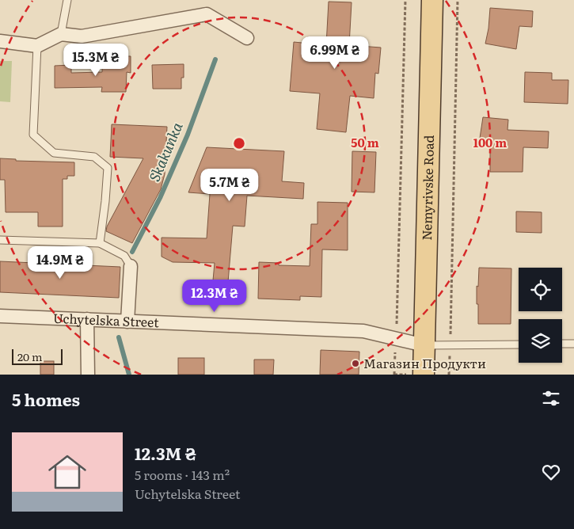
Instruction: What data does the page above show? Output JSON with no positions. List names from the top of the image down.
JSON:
{
  "streets": {
    "main road": ["Nemyrivske Road"],
    "street": ["Uchytelska Street"]
  },
  "crossings": [
    ["Nemyrivske Road", "Uchytelska Street"]
  ],
  "water": ["Skakunka"],
  "places": ["Магазин Продукти"],
  "scale_bar": "20 m",
  "page": {
    "price": [
      "6.99M ₴",
      "15.3M ₴",
      "5.7M ₴",
      "14.9M ₴",
      "12.3M ₴"
    ],
    "scale": "20 m",
    "heading": "5 homes",
    "list": [
      {
        "name": "12.3M ₴",
        "note": "5 rooms · 143 m² · Uchytelska Street"
      }
    ]
  },
  "rings": ["50 m", "100 m"]
}
